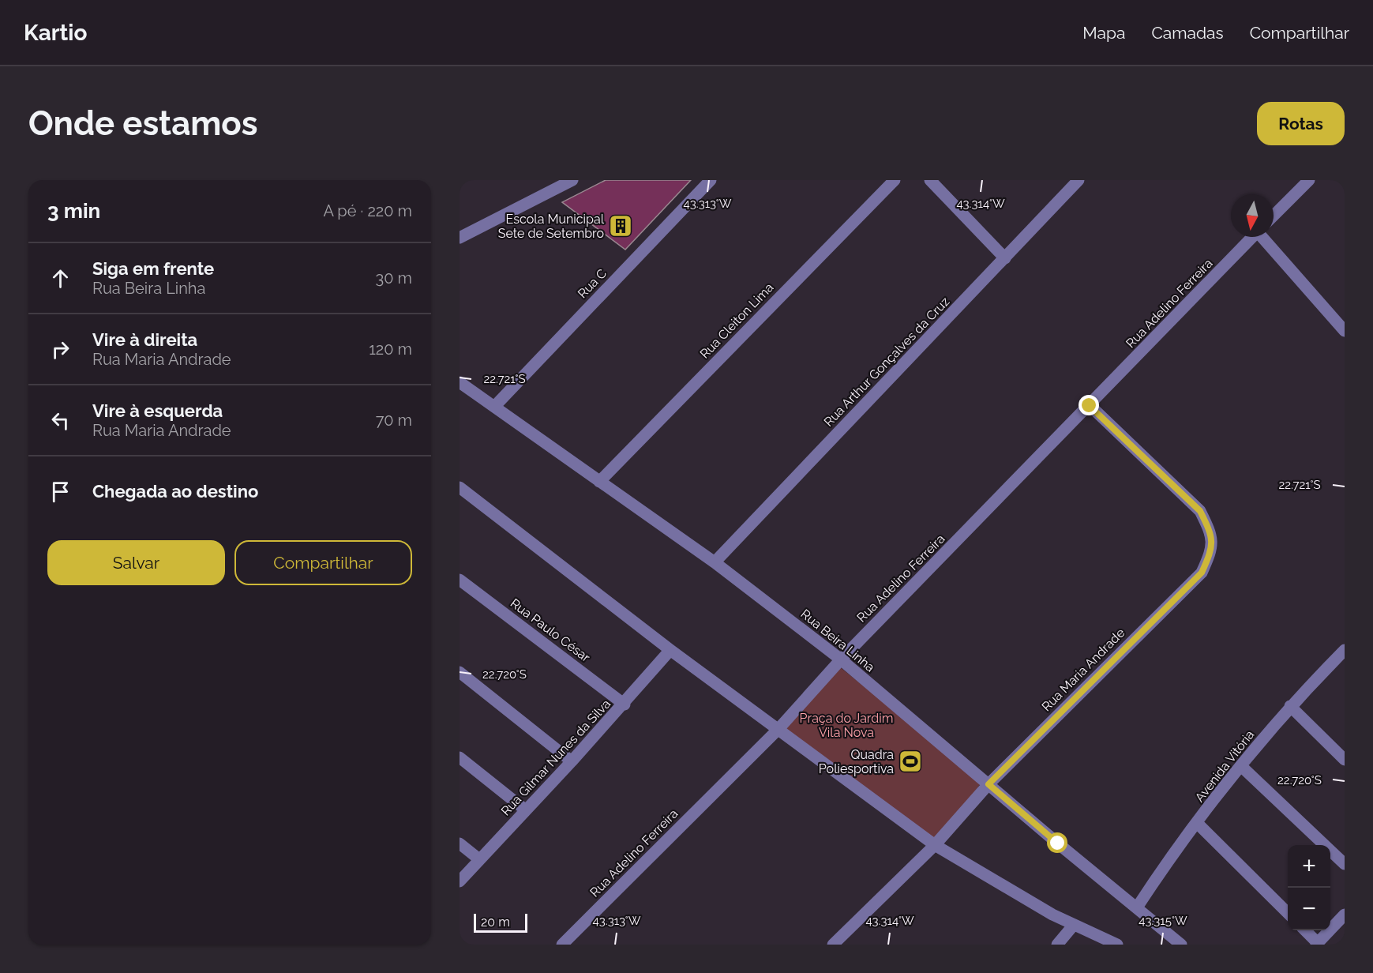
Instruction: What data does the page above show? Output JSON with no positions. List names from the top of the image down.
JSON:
{
  "streets": {
    "street": [
      "Rua C",
      "Rua Adelino Ferreira",
      "Rua Cleiton Lima",
      "Rua Arthur Gonçalves da Cruz",
      "Rua Paulo César",
      "Rua Beira Linha",
      "Rua Maria Andrade",
      "Rua Gilmar Nunes da Silva",
      "Avenida Vitória"
    ]
  },
  "crossings": [
    ["Rua C", "Rua Beira Linha"],
    ["Rua Adelino Ferreira", "Rua Beira Linha"],
    ["Rua Adelino Ferreira", "Rua Maria Andrade"],
    ["Rua Cleiton Lima", "Rua Beira Linha"],
    ["Rua Arthur Gonçalves da Cruz", "Rua Beira Linha"],
    ["Rua Paulo César", "Rua Gilmar Nunes da Silva"],
    ["Rua Beira Linha", "Rua Maria Andrade"],
    ["Rua Beira Linha", "Avenida Vitória"]
  ],
  "parks": ["Praça do Jardim Vila Nova"],
  "places": {
    "building": ["Escola Municipal Sete de Setembro"],
    "sports": ["Quadra Poliesportiva"]
  },
  "scale_bar": "20 m",
  "north": "bottom",
  "page": {
    "header": "Kartio",
    "nav": ["Mapa", "Camadas", "Compartilhar"],
    "buttons": [
      "Rotas",
      ["Salvar", "Compartilhar"]
    ],
    "title": "Onde estamos",
    "heading": ["3 min", "A pé · 220 m"],
    "list": [
      ["Siga em frente", "Rua Beira Linha", "30 m"],
      ["Vire à direita", "Rua Maria Andrade", "120 m"],
      ["Vire à esquerda", "Rua Maria Andrade", "70 m"],
      "Chegada ao destino"
    ],
    "map_buttons": ["+", "−"],
    "scale": "20 m"
  },
  "coordinates": [
    "43.313°W",
    "43.314°W",
    "22.721°S",
    "22.720°S",
    "43.315°W"
  ]
}
